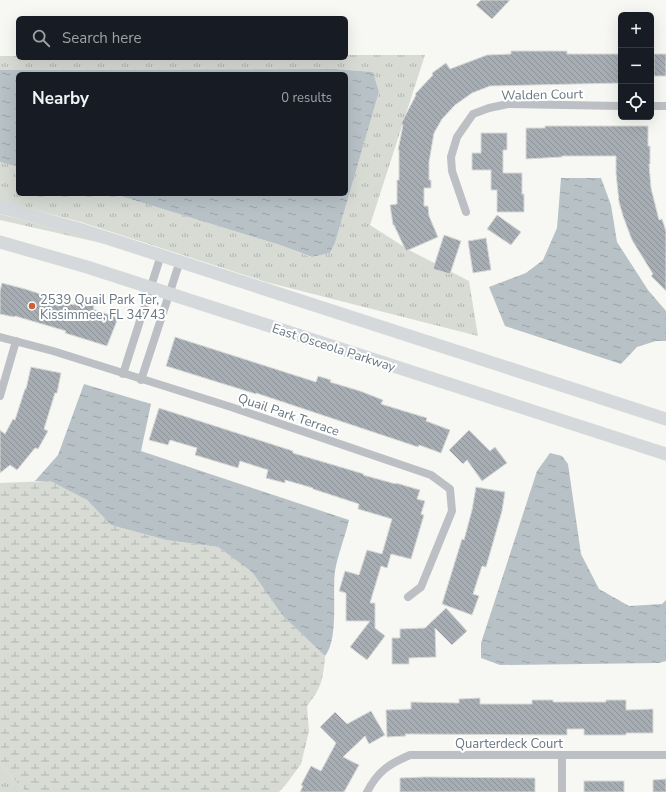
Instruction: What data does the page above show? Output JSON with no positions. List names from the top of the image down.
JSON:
{
  "streets": {
    "main road": ["East Osceola Parkway"],
    "street": ["Walden Court", "Quail Park Terrace", "Quarterdeck Court"]
  },
  "places": ["2539 Quail Park Ter, Kissimmee, FL 34743"],
  "page": {
    "map_buttons": ["+", "−"],
    "search": "Search here",
    "heading": ["Nearby", "0 results"]
  }
}
